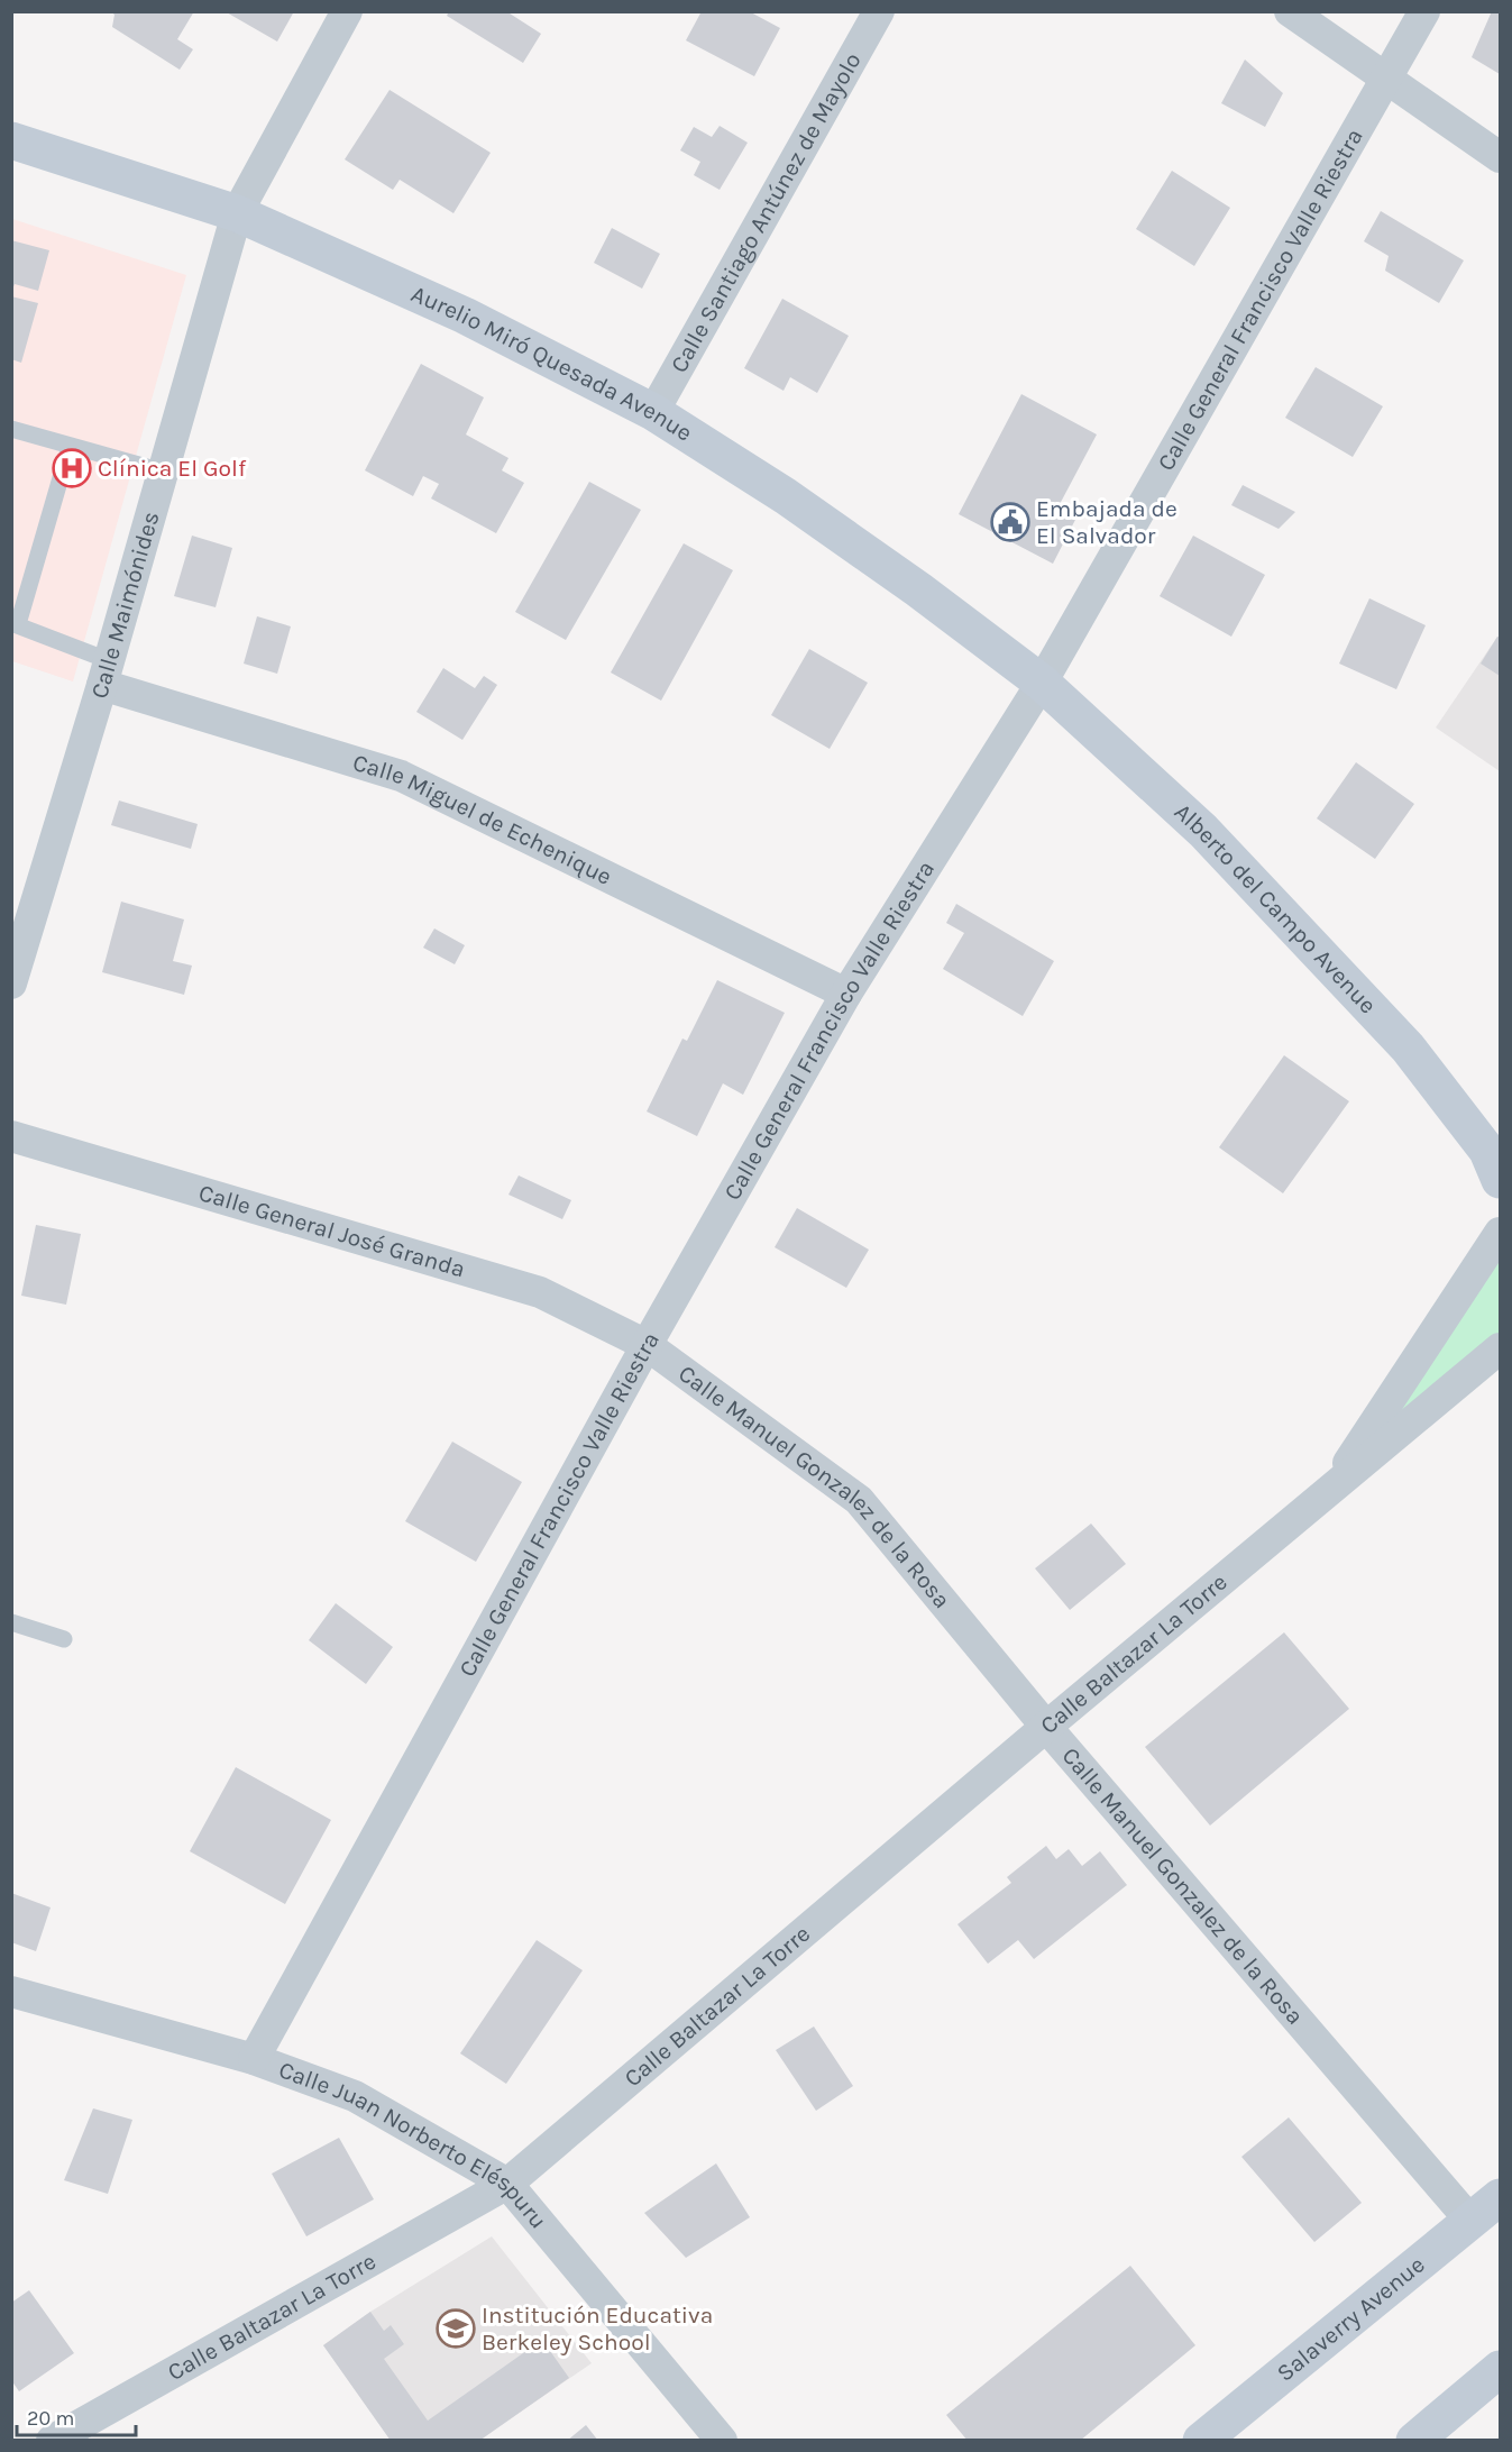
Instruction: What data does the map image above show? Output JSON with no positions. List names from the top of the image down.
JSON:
{
  "streets": {
    "main road": ["Aurelio Miró Quesada Avenue", "Alberto del Campo Avenue", "Salaverry Avenue"],
    "street": [
      "Calle Santiago Antúnez de Mayolo",
      "Calle General Francisco Valle Riestra",
      "Calle Maimónides",
      "Calle Miguel de Echenique",
      "Calle General José Granda",
      "Calle Manuel Gonzalez de la Rosa",
      "Calle Baltazar La Torre",
      "Calle Juan Norberto Eléspuru"
    ]
  },
  "crossings": [
    ["Calle Santiago Antúnez de Mayolo", "Aurelio Miró Quesada Avenue"],
    ["Calle General Francisco Valle Riestra", "Aurelio Miró Quesada Avenue"],
    ["Calle General Francisco Valle Riestra", "Calle Miguel de Echenique"],
    ["Calle General Francisco Valle Riestra", "Alberto del Campo Avenue"],
    ["Calle General Francisco Valle Riestra", "Calle General José Granda"],
    ["Calle General Francisco Valle Riestra", "Calle Manuel Gonzalez de la Rosa"],
    ["Calle General Francisco Valle Riestra", "Calle Juan Norberto Eléspuru"],
    ["Aurelio Miró Quesada Avenue", "Calle Maimónides"],
    ["Aurelio Miró Quesada Avenue", "Alberto del Campo Avenue"],
    ["Calle Maimónides", "Calle Miguel de Echenique"],
    ["Calle General José Granda", "Calle Manuel Gonzalez de la Rosa"],
    ["Calle Manuel Gonzalez de la Rosa", "Calle Baltazar La Torre"],
    ["Calle Manuel Gonzalez de la Rosa", "Salaverry Avenue"],
    ["Calle Baltazar La Torre", "Calle Juan Norberto Eléspuru"]
  ],
  "places": {
    "hospital": ["Clínica El Golf"],
    "public building": ["Embajada de El Salvador"],
    "school or university": ["Institución Educativa Berkeley School"]
  },
  "scale_bar": "20 m"
}
